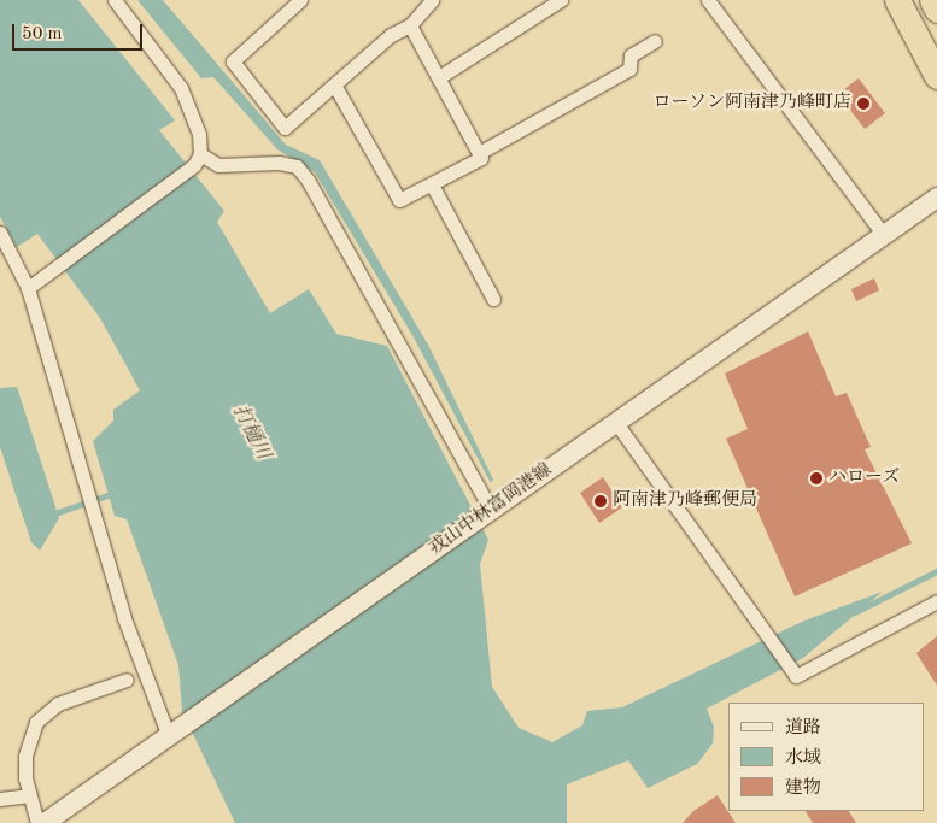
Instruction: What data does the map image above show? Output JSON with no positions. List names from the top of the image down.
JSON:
{
  "streets": {
    "main road": ["戎山中林富岡港線"]
  },
  "water": ["打樋川"],
  "places": ["ローソン阿南津乃峰町店", "ハローズ", "阿南津乃峰郵便局"],
  "legend": ["道路", "水域", "建物"],
  "scale_bar": "50 m"
}
